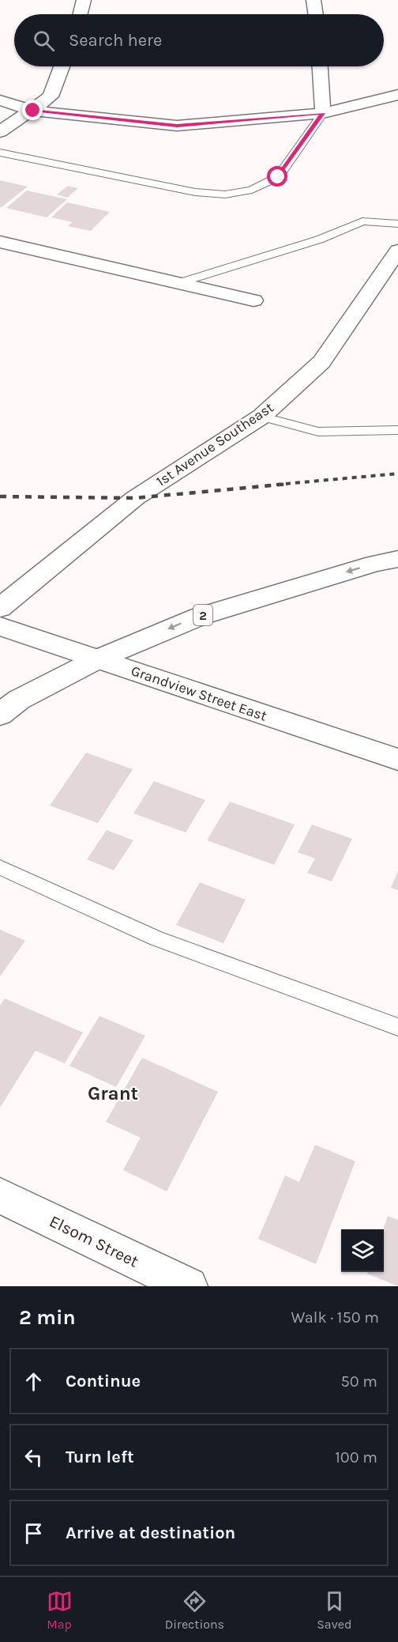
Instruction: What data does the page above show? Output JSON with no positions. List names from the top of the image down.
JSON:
{
  "streets": {
    "street": [
      "1st Avenue Southeast",
      "2",
      "Grandview Street East",
      "Elsom Street"
    ]
  },
  "crossings": [
    ["2", "Grandview Street East"]
  ],
  "districts": ["Grant"],
  "page": {
    "search": "Search here",
    "heading": ["2 min", "Walk · 150 m"],
    "list": [
      ["Continue", "50 m"],
      ["Turn left", "100 m"],
      "Arrive at destination"
    ],
    "nav": ["Map", "Directions", "Saved"]
  }
}
